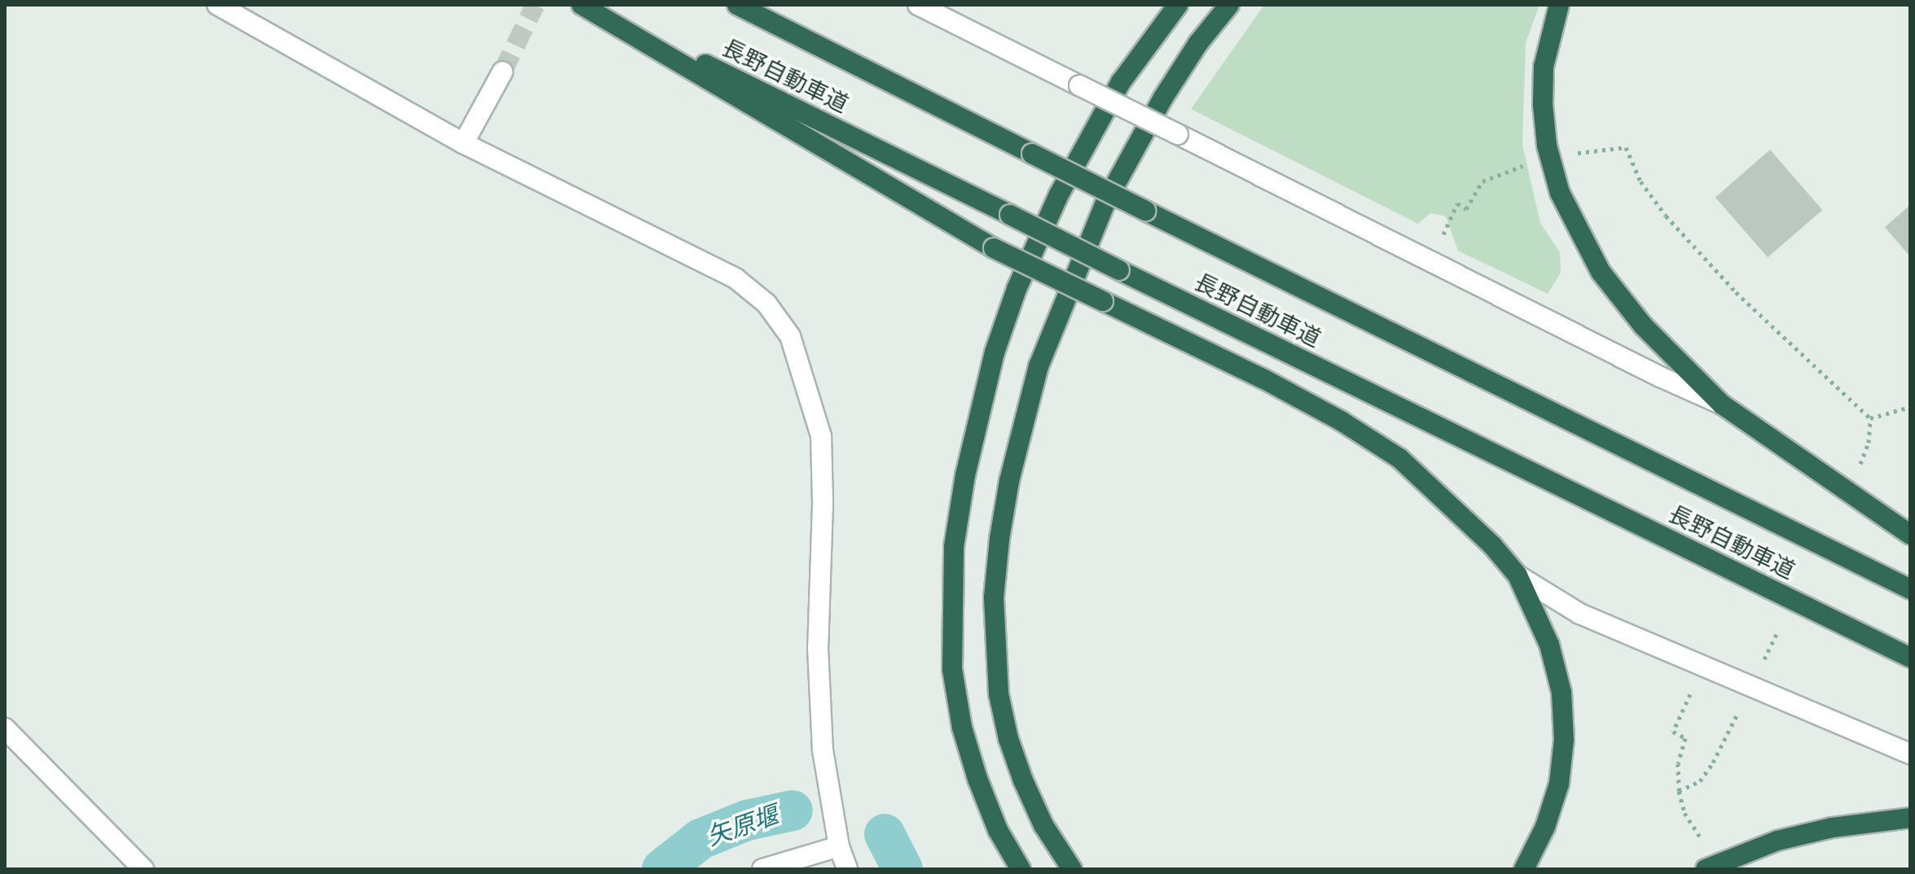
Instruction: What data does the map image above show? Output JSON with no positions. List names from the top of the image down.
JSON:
{
  "streets": {
    "highway": ["長野自動車道"]
  },
  "water": ["矢原堰"]
}
